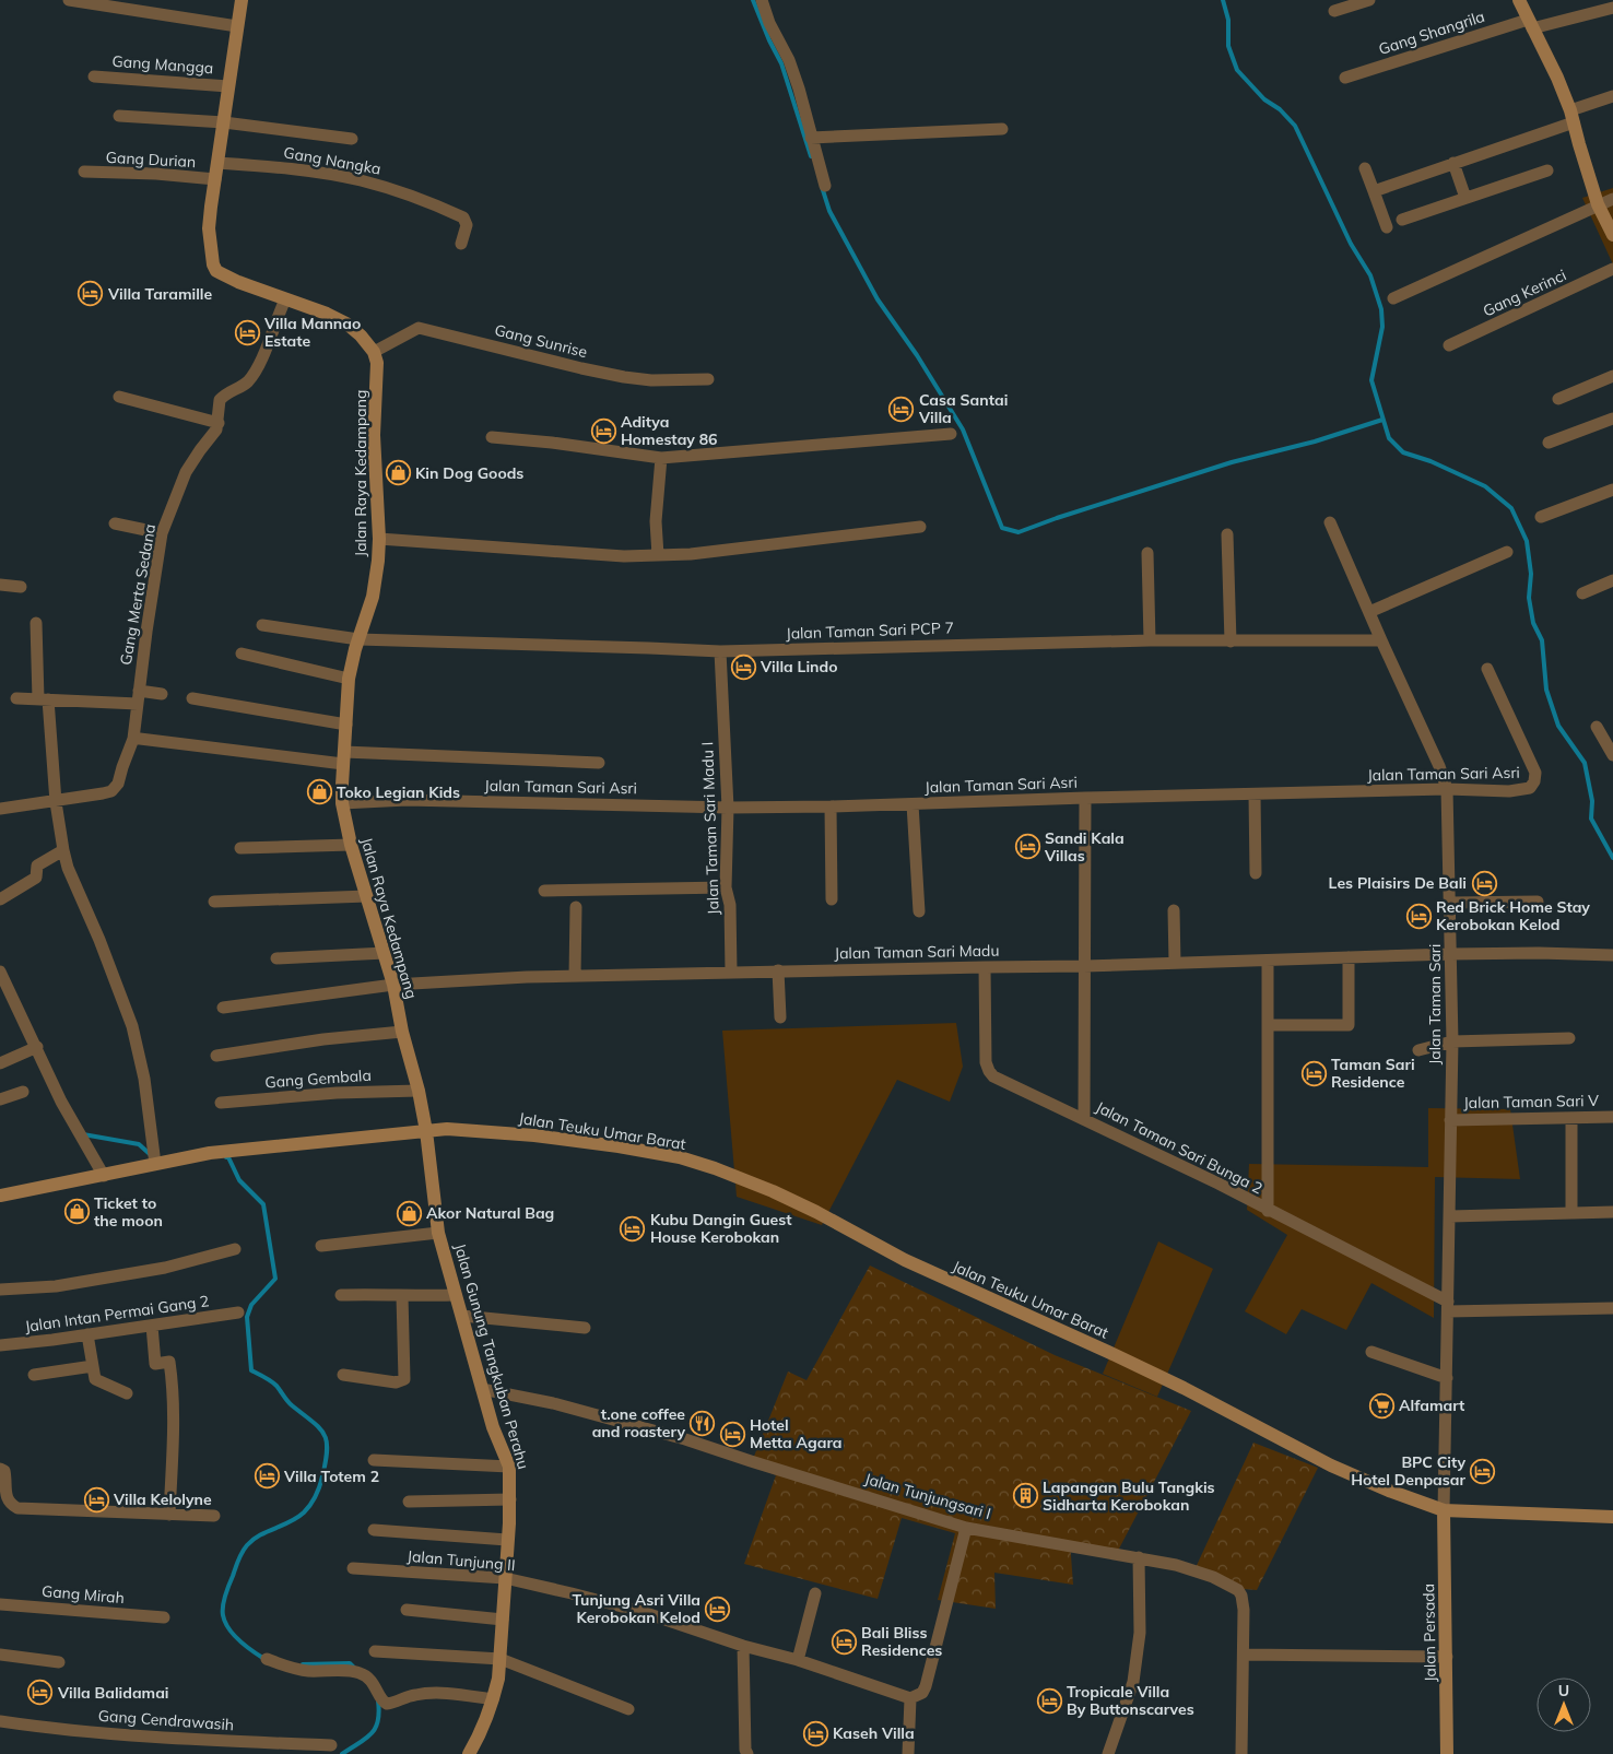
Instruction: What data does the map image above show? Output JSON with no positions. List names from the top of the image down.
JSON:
{
  "streets": {
    "street": [
      "Gang Shangrila",
      "Gang Mangga",
      "Gang Durian",
      "Gang Nangka",
      "Gang Kerinci",
      "Gang Sunrise",
      "Jalan Raya Kedampang",
      "Gang Merta Sedana",
      "Jalan Taman Sari PCP 7",
      "Jalan Taman Sari Asri",
      "Jalan Taman Sari Madu I",
      "Jalan Taman Sari Madu",
      "Jalan Taman Sari",
      "Gang Gembala",
      "Jalan Taman Sari V",
      "Jalan Teuku Umar Barat",
      "Jalan Taman Sari Bunga 2",
      "Jalan Intan Permai Gang 2",
      "Jalan Gunung Tangkuban Perahu",
      "Jalan Tunjungsari I",
      "Jalan Tunjung II",
      "Gang Mirah",
      "Jalan Persada",
      "Gang Cendrawasih"
    ]
  },
  "crossings": [
    ["Gang Sunrise", "Jalan Raya Kedampang"],
    ["Jalan Raya Kedampang", "Jalan Taman Sari PCP 7"],
    ["Jalan Raya Kedampang", "Jalan Taman Sari Asri"],
    ["Jalan Raya Kedampang", "Jalan Taman Sari Madu"],
    ["Jalan Raya Kedampang", "Gang Gembala"],
    ["Jalan Raya Kedampang", "Jalan Teuku Umar Barat"],
    ["Jalan Raya Kedampang", "Jalan Gunung Tangkuban Perahu"],
    ["Jalan Taman Sari PCP 7", "Jalan Taman Sari Madu I"],
    ["Jalan Taman Sari PCP 7", "Jalan Taman Sari"],
    ["Jalan Taman Sari Asri", "Jalan Taman Sari Madu I"],
    ["Jalan Taman Sari Asri", "Jalan Taman Sari"],
    ["Jalan Taman Sari Madu I", "Jalan Taman Sari Madu"],
    ["Jalan Taman Sari Madu", "Jalan Taman Sari"],
    ["Jalan Taman Sari Madu", "Jalan Taman Sari Bunga 2"],
    ["Jalan Taman Sari", "Jalan Taman Sari V"],
    ["Jalan Taman Sari", "Jalan Teuku Umar Barat"],
    ["Jalan Taman Sari", "Jalan Taman Sari Bunga 2"],
    ["Jalan Taman Sari", "Jalan Persada"],
    ["Jalan Teuku Umar Barat", "Jalan Gunung Tangkuban Perahu"],
    ["Jalan Teuku Umar Barat", "Jalan Persada"],
    ["Jalan Gunung Tangkuban Perahu", "Jalan Tunjungsari I"],
    ["Jalan Gunung Tangkuban Perahu", "Jalan Tunjung II"]
  ],
  "places": {
    "hotel": [
      "Villa Taramille",
      "Villa Mannao Estate",
      "Casa Santai Villa",
      "Aditya Homestay 86",
      "Villa Lindo",
      "Sandi Kala Villas",
      "Les Plaisirs De Bali",
      "Red Brick Home Stay Kerobokan Kelod",
      "Taman Sari Residence",
      "Kubu Dangin Guest House Kerobokan",
      "Hotel Metta Agara",
      "BPC City Hotel Denpasar",
      "Villa Totem 2",
      "Villa Kelolyne",
      "Tunjung Asri Villa Kerobokan Kelod",
      "Bali Bliss Residences",
      "Villa Balidamai",
      "Tropicale Villa By Buttonscarves",
      "Kaseh Villa"
    ],
    "shop": [
      "Kin Dog Goods",
      "Toko Legian Kids",
      "Ticket to the moon",
      "Akor Natural Bag"
    ],
    "supermarket": ["Alfamart"],
    "restaurant": ["t.one coffee and roastery"],
    "building": ["Lapangan Bulu Tangkis Sidharta Kerobokan"]
  },
  "north": "top"
}
